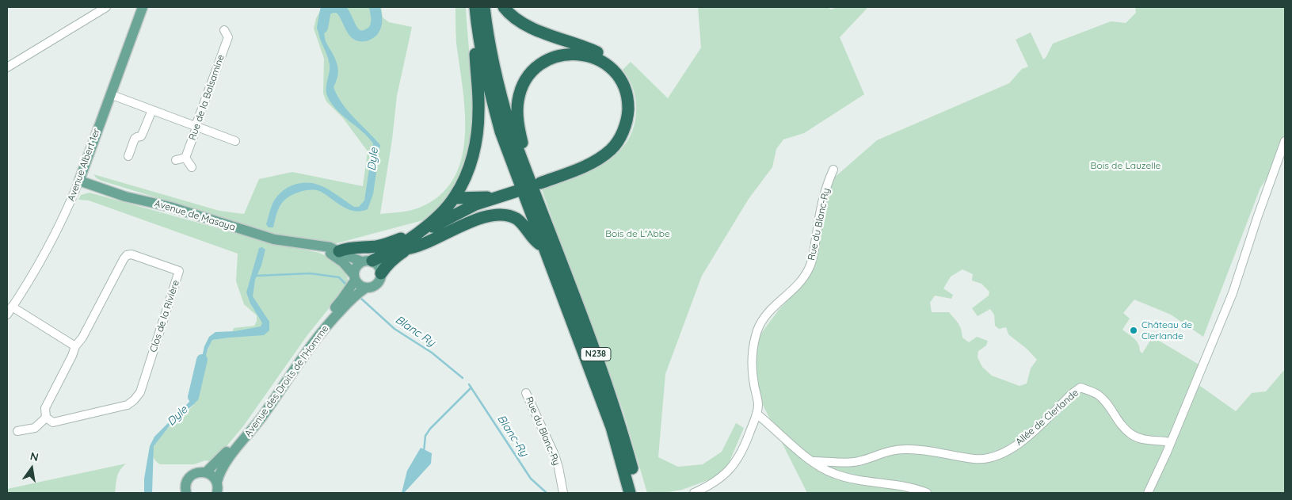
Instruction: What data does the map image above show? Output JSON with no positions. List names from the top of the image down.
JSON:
{
  "streets": {
    "highway": ["N238"],
    "main road": ["Avenue Albert 1er", "Avenue de Masaya", "Avenue des Droits de l'Homme"],
    "street": [
      "Rue de la Balsamine",
      "Rue du Blanc-Ry",
      "Clos de la Rivière",
      "Allée de Clerlande"
    ]
  },
  "crossings": [
    ["Avenue Albert 1er", "Avenue de Masaya"],
    ["Avenue de Masaya", "Avenue des Droits de l'Homme"]
  ],
  "water": ["Dyle", "Blanc Ry", "Blanc-Ry"],
  "parks": ["Bois de Lauzelle", "Bois de L'Abbe"],
  "places": ["Château de Clerlande"],
  "north": "top"
}
